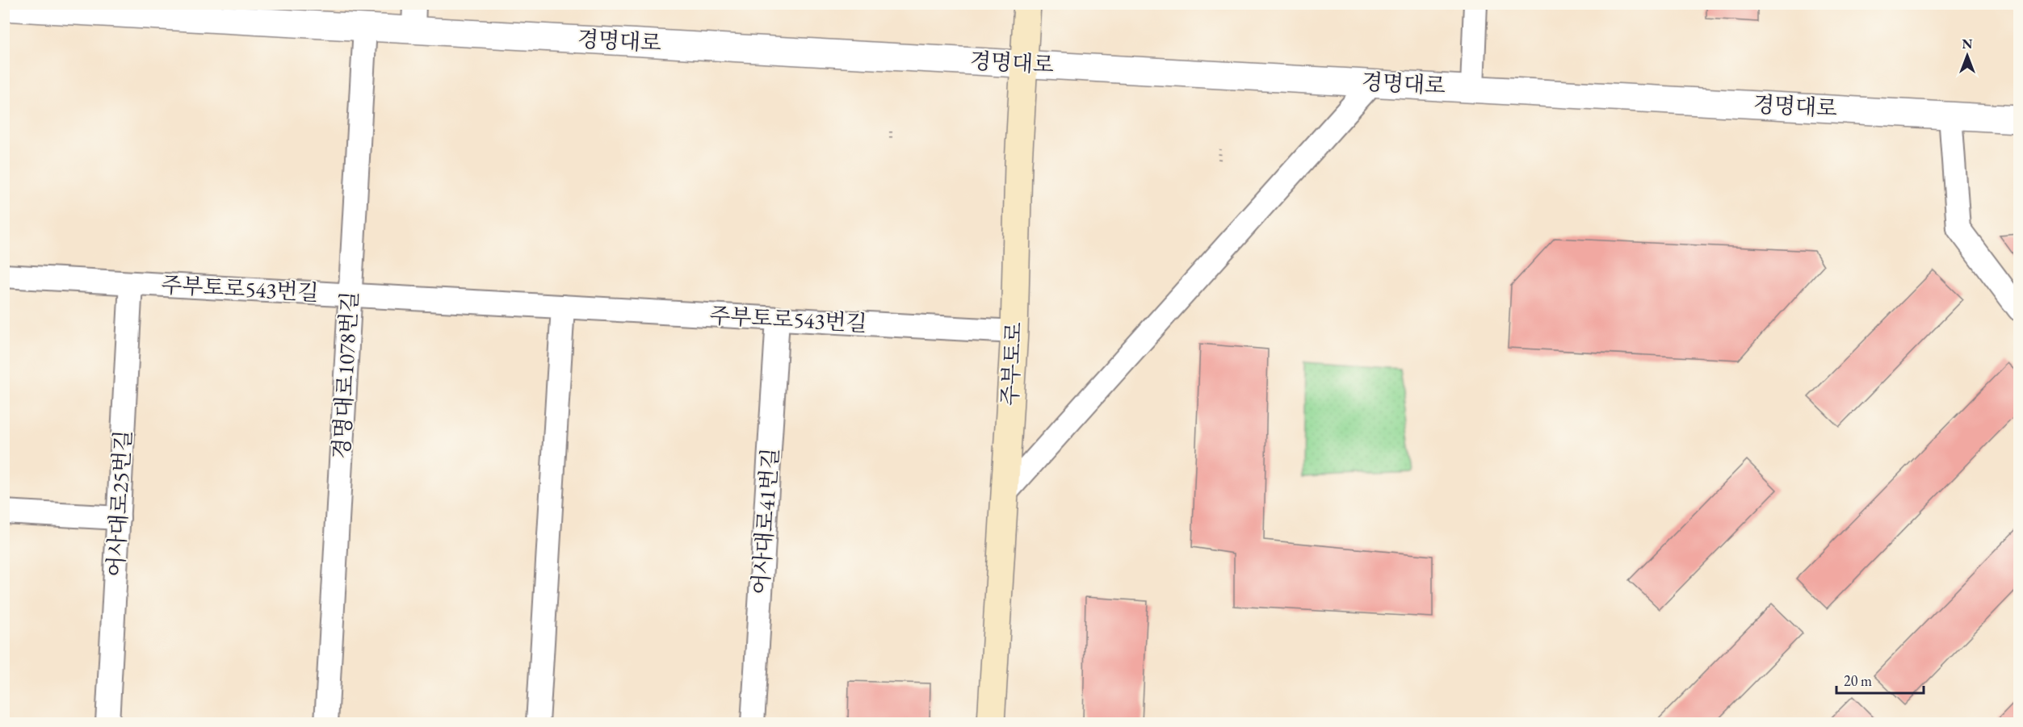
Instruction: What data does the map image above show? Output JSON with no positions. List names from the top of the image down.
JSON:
{
  "streets": {
    "main road": ["주부토로"],
    "street": [
      "경명대로",
      "주부토로543번길",
      "경명대로1078번길",
      "어사대로25번길",
      "어사대로41번길"
    ]
  },
  "crossings": [
    ["경명대로", "주부토로"],
    ["경명대로", "경명대로1078번길"],
    ["주부토로543번길", "주부토로"],
    ["주부토로543번길", "경명대로1078번길"],
    ["주부토로543번길", "어사대로25번길"],
    ["주부토로543번길", "어사대로41번길"]
  ],
  "scale_bar": "20 m",
  "north": "top"
}
